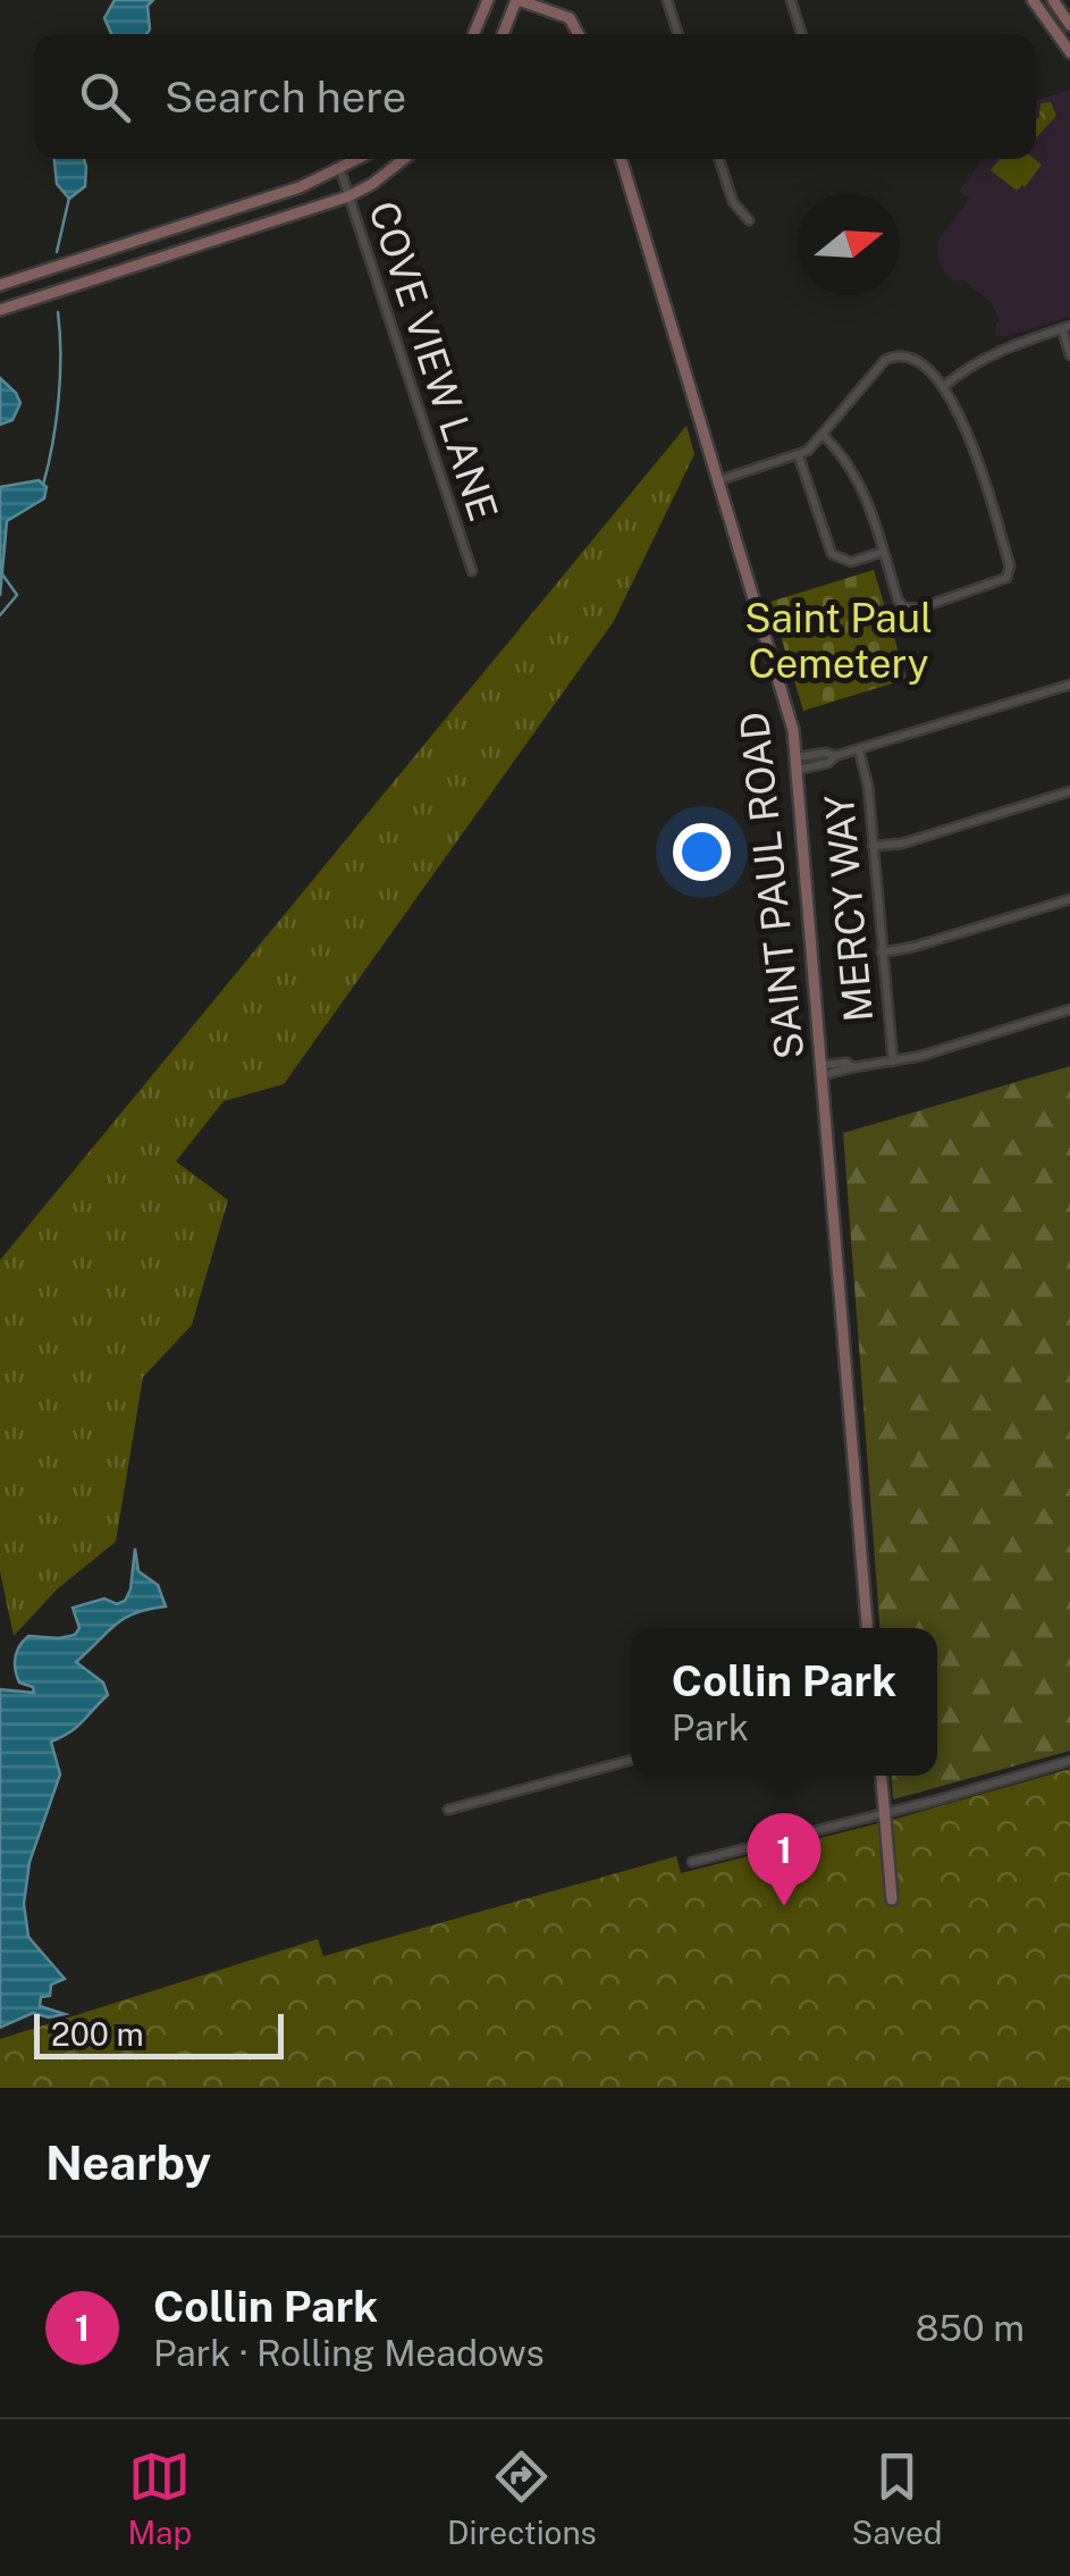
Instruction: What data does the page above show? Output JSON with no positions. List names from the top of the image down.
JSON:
{
  "streets": {
    "street": ["COVE VIEW LANE", "SAINT PAUL ROAD", "MERCY WAY"]
  },
  "parks": ["Saint Paul Cemetery"],
  "scale_bar": "200 m",
  "north": "right",
  "page": {
    "search": "Search here",
    "popup": ["Collin Park", "Park"],
    "pins": "1",
    "scale": "200 m",
    "heading": "Nearby",
    "list": [
      {
        "mark": "1",
        "name": "Collin Park",
        "note": "Park · Rolling Meadows",
        "value": "850 m"
      }
    ],
    "nav": ["Map", "Directions", "Saved"]
  }
}
